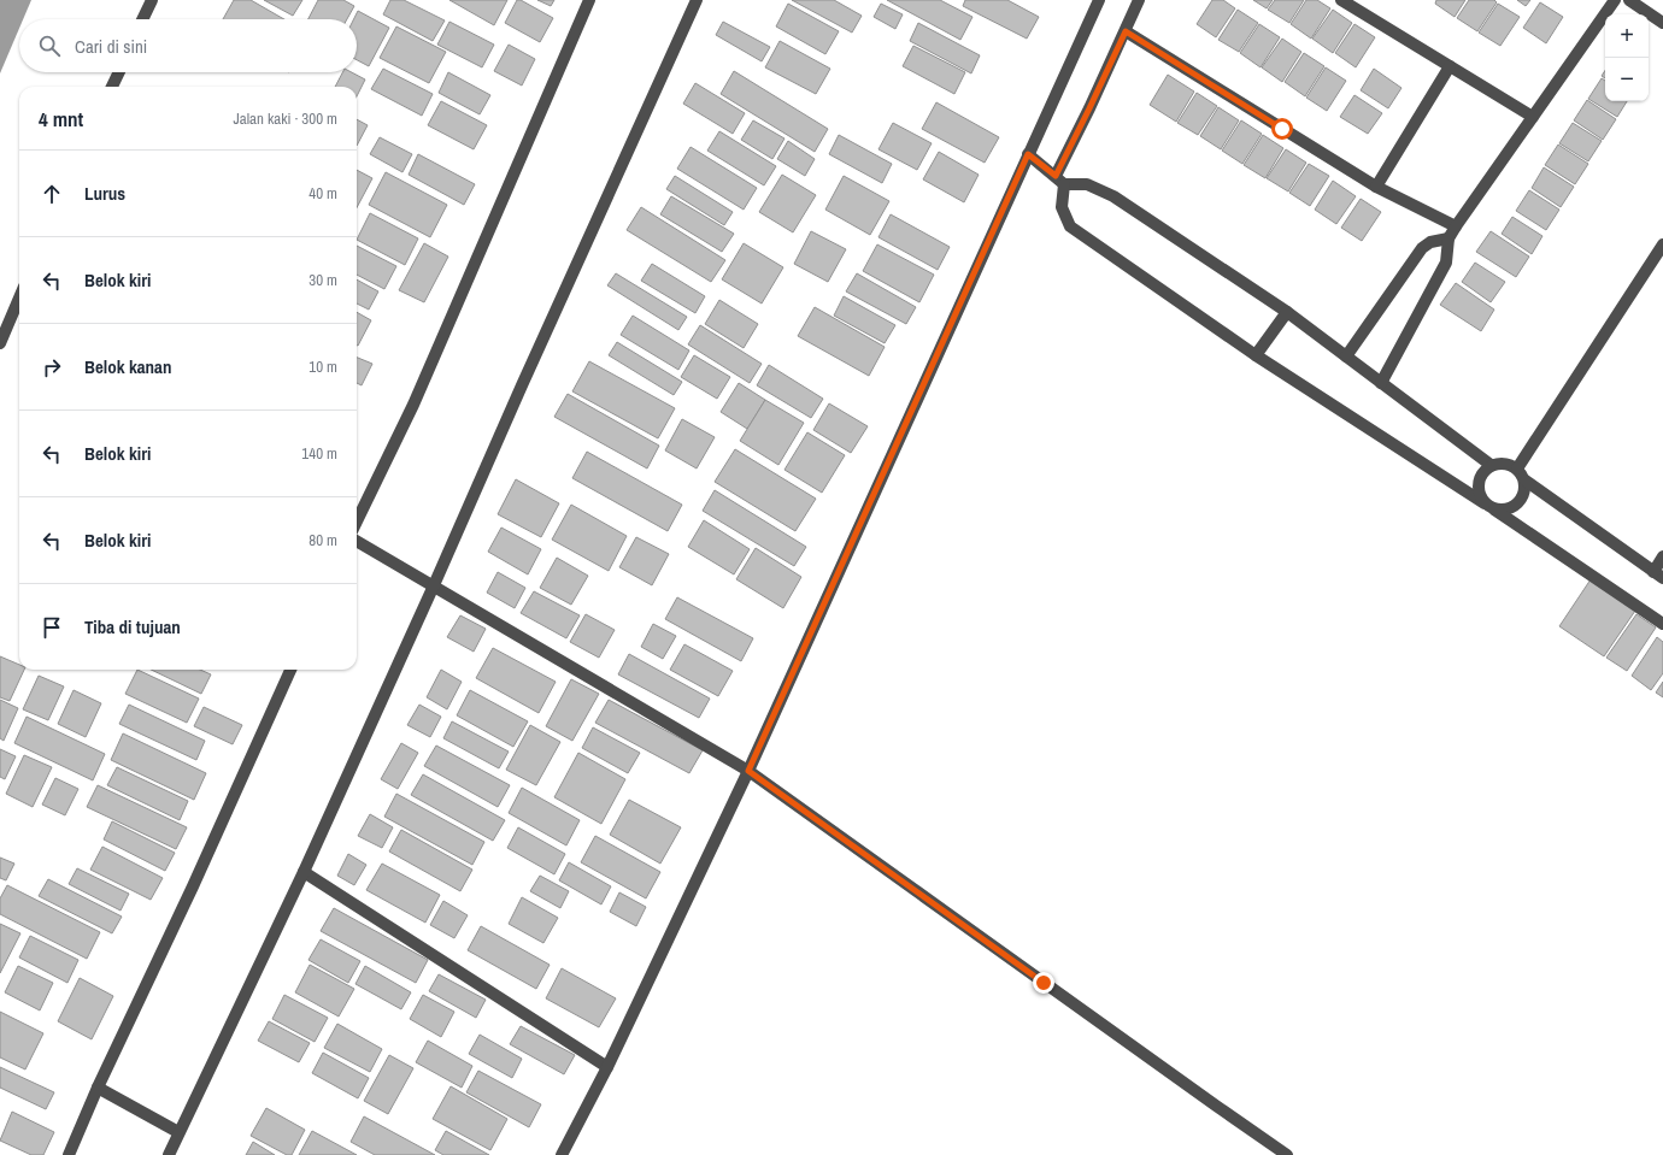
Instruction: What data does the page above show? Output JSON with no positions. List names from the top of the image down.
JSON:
{
  "page": {
    "map_buttons": ["+", "−"],
    "search": "Cari di sini",
    "heading": ["4 mnt", "Jalan kaki · 300 m"],
    "list": [
      ["Lurus", "40 m"],
      ["Belok kiri", "30 m"],
      ["Belok kanan", "10 m"],
      ["Belok kiri", "140 m"],
      ["Belok kiri", "80 m"],
      "Tiba di tujuan"
    ]
  }
}
